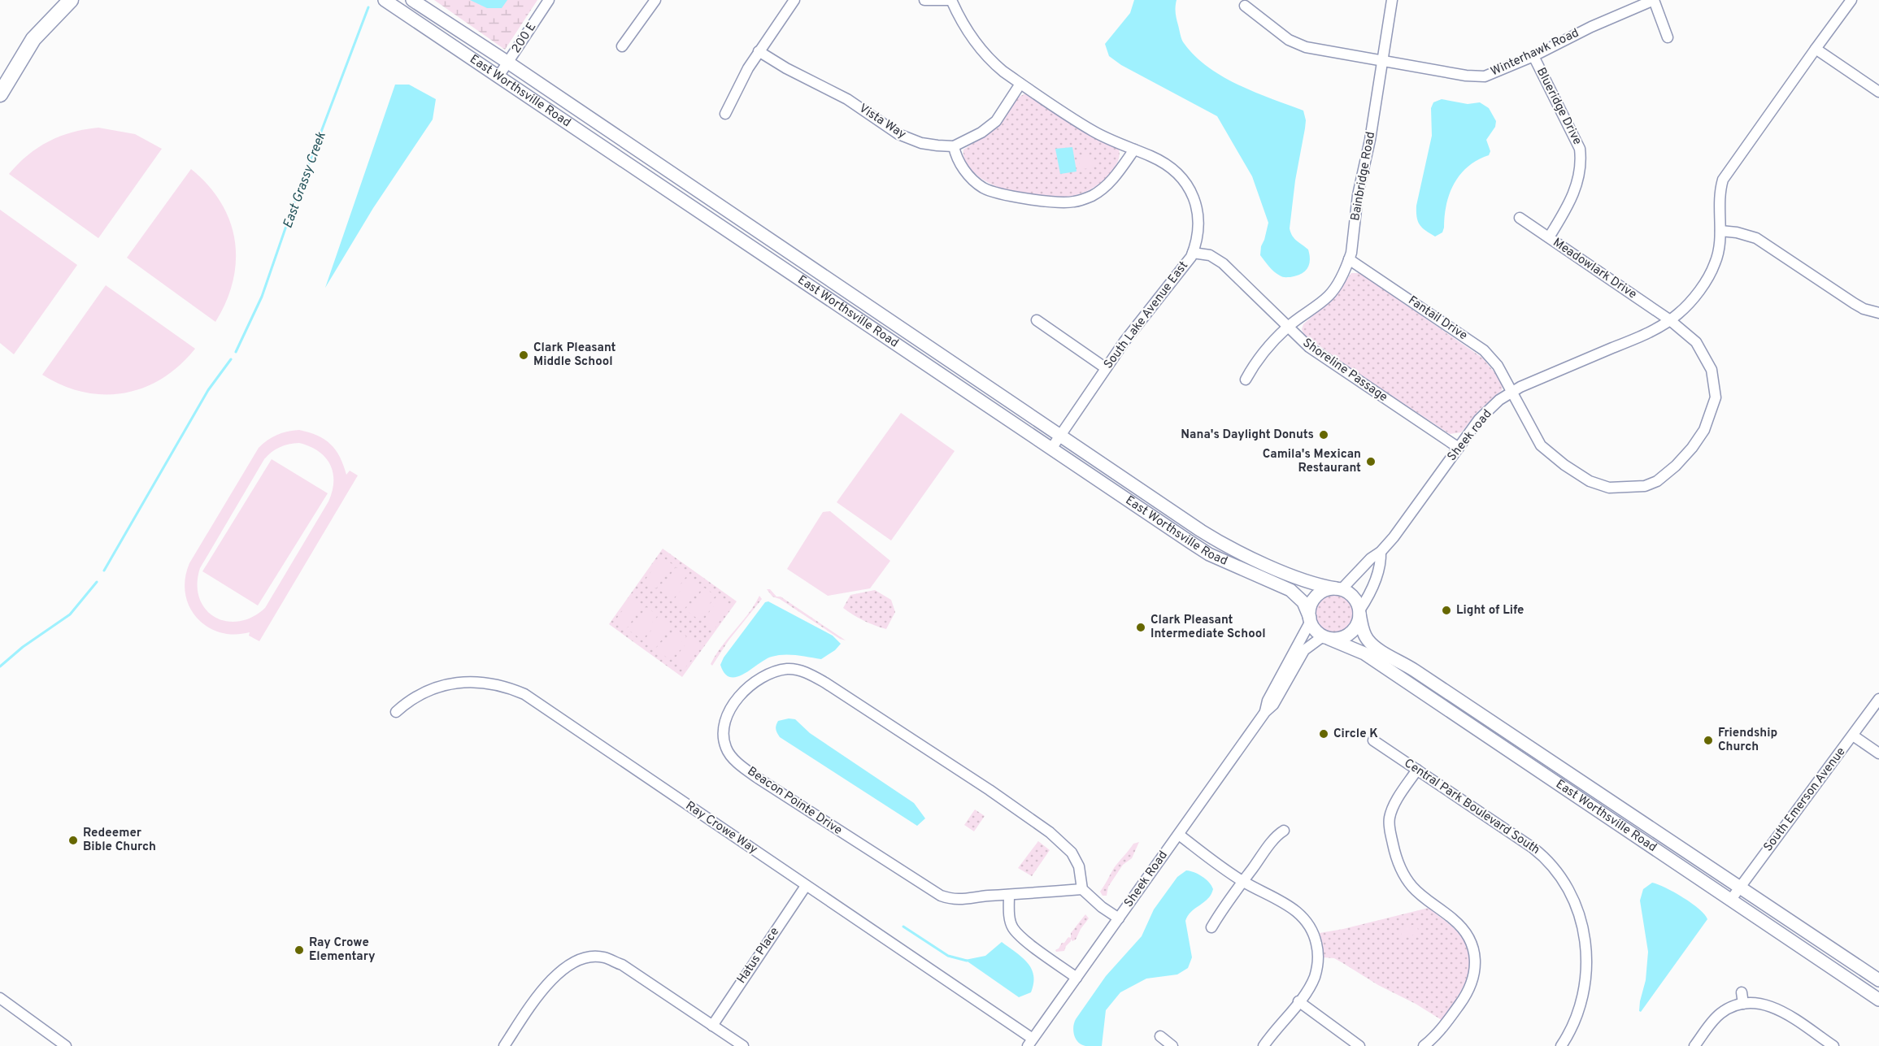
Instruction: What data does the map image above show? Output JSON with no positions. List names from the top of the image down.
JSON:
{
  "streets": {
    "main road": ["East Worthsville Road"],
    "street": [
      "200 E",
      "Winterhawk Road",
      "Blueridge Drive",
      "Vista Way",
      "Bainbridge Road",
      "Meadowlark Drive",
      "South Lake Avenue East",
      "Fantail Drive",
      "Shoreline Passage",
      "Sheek road",
      "South Emerson Avenue",
      "Beacon Pointe Drive",
      "Central Park Boulevard South",
      "Ray Crowe Way",
      "Sheek Road",
      "Hatus Place"
    ]
  },
  "crossings": [
    ["200 E", "East Worthsville Road"],
    ["Winterhawk Road", "Blueridge Drive"],
    ["Winterhawk Road", "Bainbridge Road"],
    ["East Worthsville Road", "South Lake Avenue East"],
    ["East Worthsville Road", "Sheek road"],
    ["East Worthsville Road", "South Emerson Avenue"],
    ["East Worthsville Road", "Sheek Road"],
    ["Blueridge Drive", "Meadowlark Drive"],
    ["Bainbridge Road", "Fantail Drive"],
    ["Bainbridge Road", "Shoreline Passage"],
    ["Meadowlark Drive", "Fantail Drive"],
    ["Meadowlark Drive", "Sheek road"],
    ["South Lake Avenue East", "Shoreline Passage"],
    ["Fantail Drive", "Sheek road"],
    ["Shoreline Passage", "Sheek road"],
    ["Sheek road", "Sheek Road"],
    ["Ray Crowe Way", "Sheek Road"],
    ["Ray Crowe Way", "Hatus Place"]
  ],
  "water": ["East Grassy Creek"],
  "places": [
    "Clark Pleasant Middle School",
    "Nana's Daylight Donuts",
    "Camila's Mexican Restaurant",
    "Light of Life",
    "Clark Pleasant Intermediate School",
    "Circle K",
    "Friendship Church",
    "Redeemer Bible Church",
    "Ray Crowe Elementary"
  ]
}
